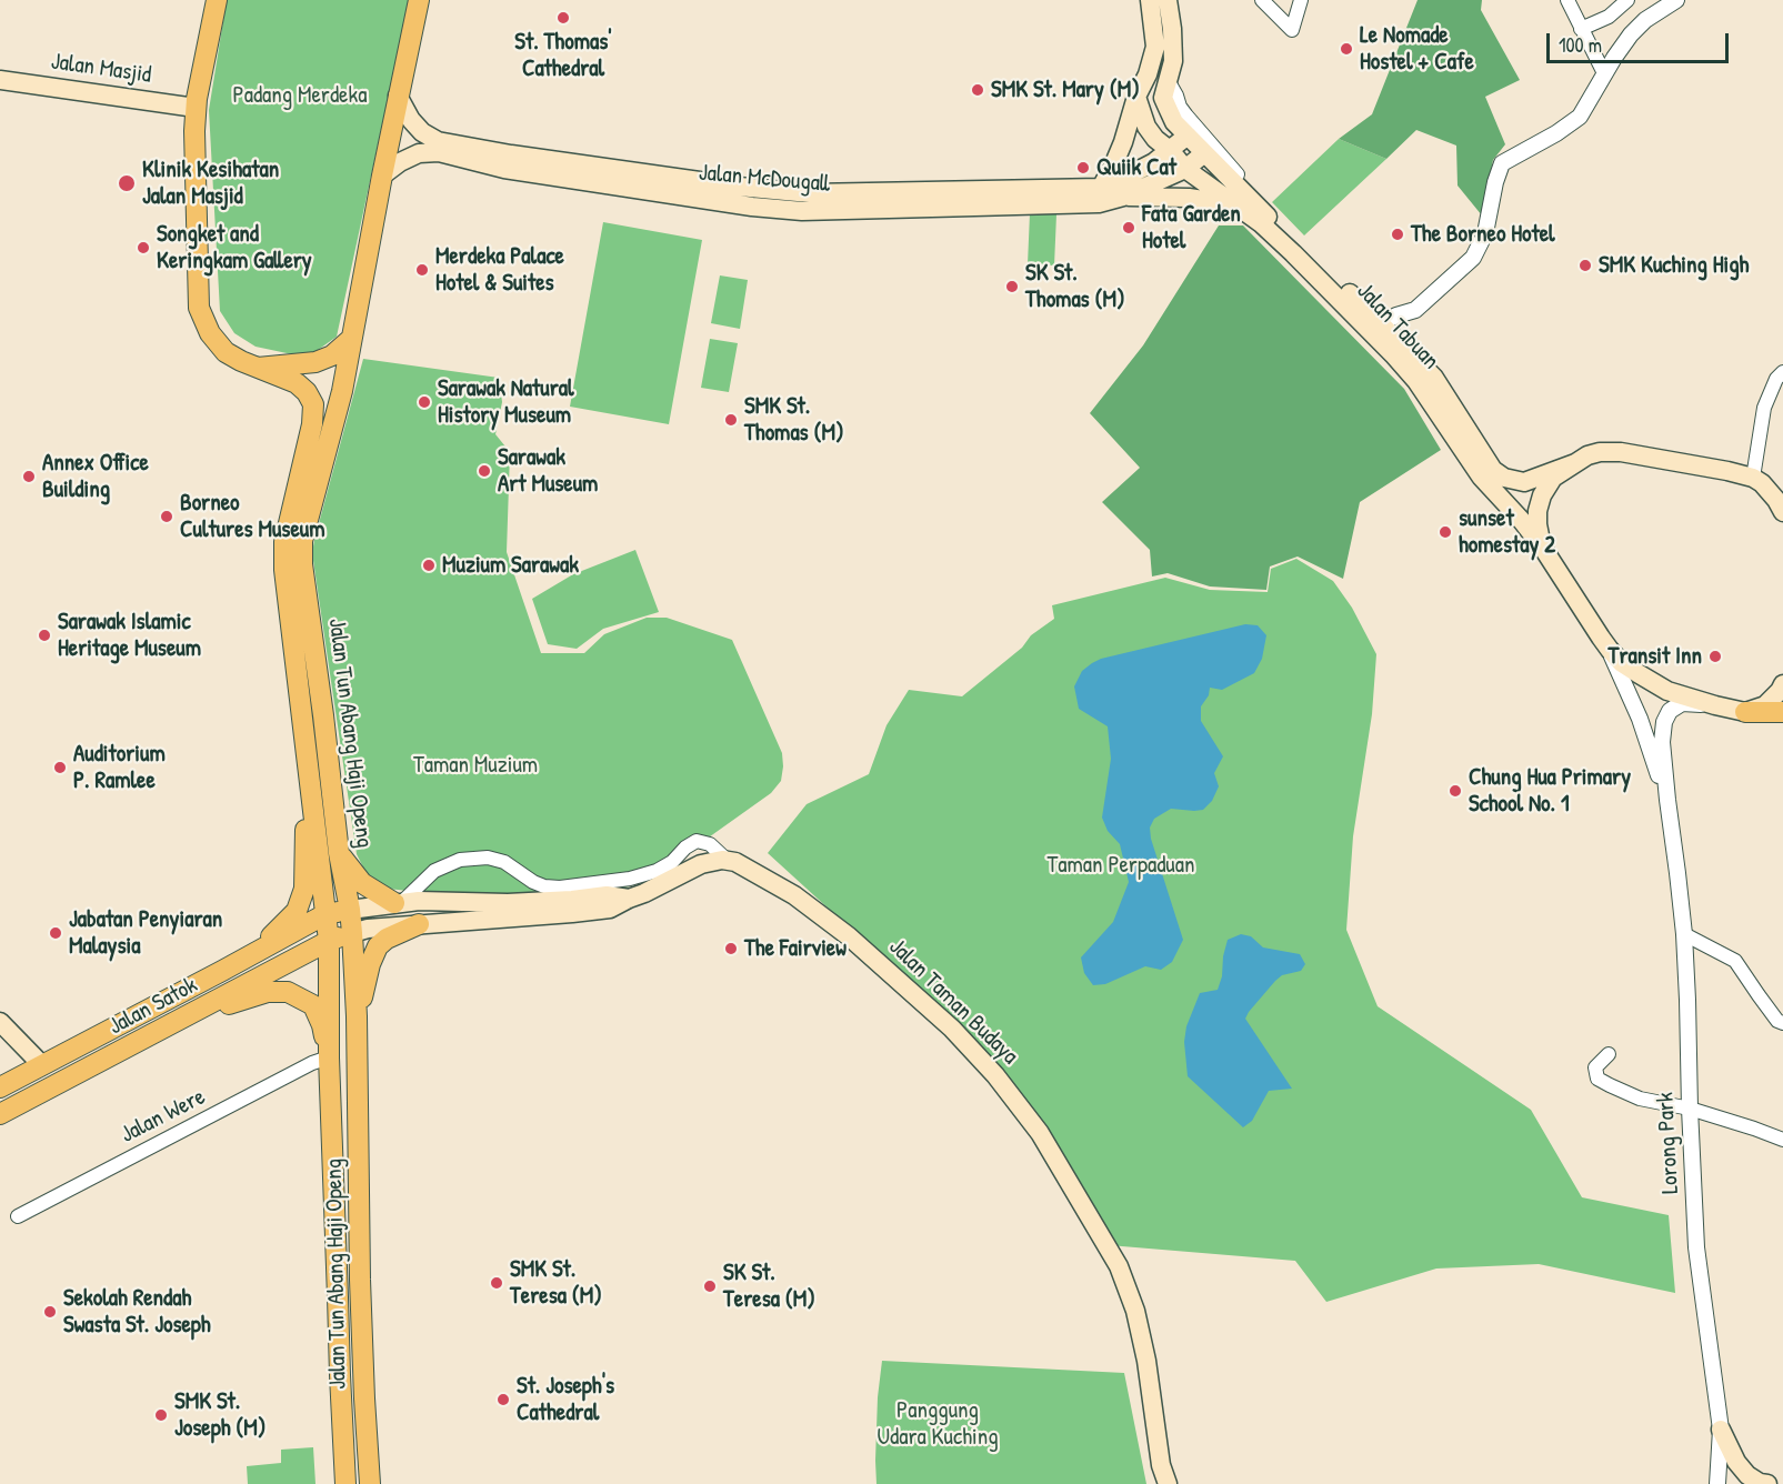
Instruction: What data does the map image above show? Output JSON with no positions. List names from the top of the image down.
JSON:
{
  "streets": {
    "main road": [
      "Jalan Masjid",
      "Jalan McDougall",
      "Jalan Tabuan",
      "Jalan Tun Abang Haji Openg",
      "Jalan Taman Budaya",
      "Jalan Satok"
    ],
    "street": ["Jalan Were", "Lorong Park"]
  },
  "crossings": [
    ["Jalan McDougall", "Jalan Tabuan"],
    ["Jalan McDougall", "Jalan Tun Abang Haji Openg"],
    ["Jalan Tun Abang Haji Openg", "Jalan Satok"],
    ["Jalan Tun Abang Haji Openg", "Jalan Were"]
  ],
  "parks": [
    "Padang Merdeka",
    "Taman Muzium",
    "Taman Perpaduan",
    "Panggung Udara Kuching"
  ],
  "places": [
    "St. Thomas' Cathedral",
    "Le Nomade Hostel + Cafe",
    "SMK St. Mary (M)",
    "Quiik Cat",
    "Klinik Kesihatan Jalan Masjid",
    "Fata Garden Hotel",
    "The Borneo Hotel",
    "Songket and Keringkam Gallery",
    "SMK Kuching High",
    "Merdeka Palace Hotel & Suites",
    "SK St. Thomas (M)",
    "Sarawak Natural History Museum",
    "SMK St. Thomas (M)",
    "Sarawak Art Museum",
    "Annex Office Building",
    "Borneo Cultures Museum",
    "sunset homestay 2",
    "Muzium Sarawak",
    "Sarawak Islamic Heritage Museum",
    "Transit Inn",
    "Auditorium P. Ramlee",
    "Chung Hua Primary School No. 1",
    "Jabatan Penyiaran Malaysia",
    "The Fairview",
    "SMK St. Teresa (M)",
    "SK St. Teresa (M)",
    "Sekolah Rendah Swasta St. Joseph",
    "St. Joseph's Cathedral",
    "SMK St. Joseph (M)"
  ],
  "scale_bar": "100 m"
}
